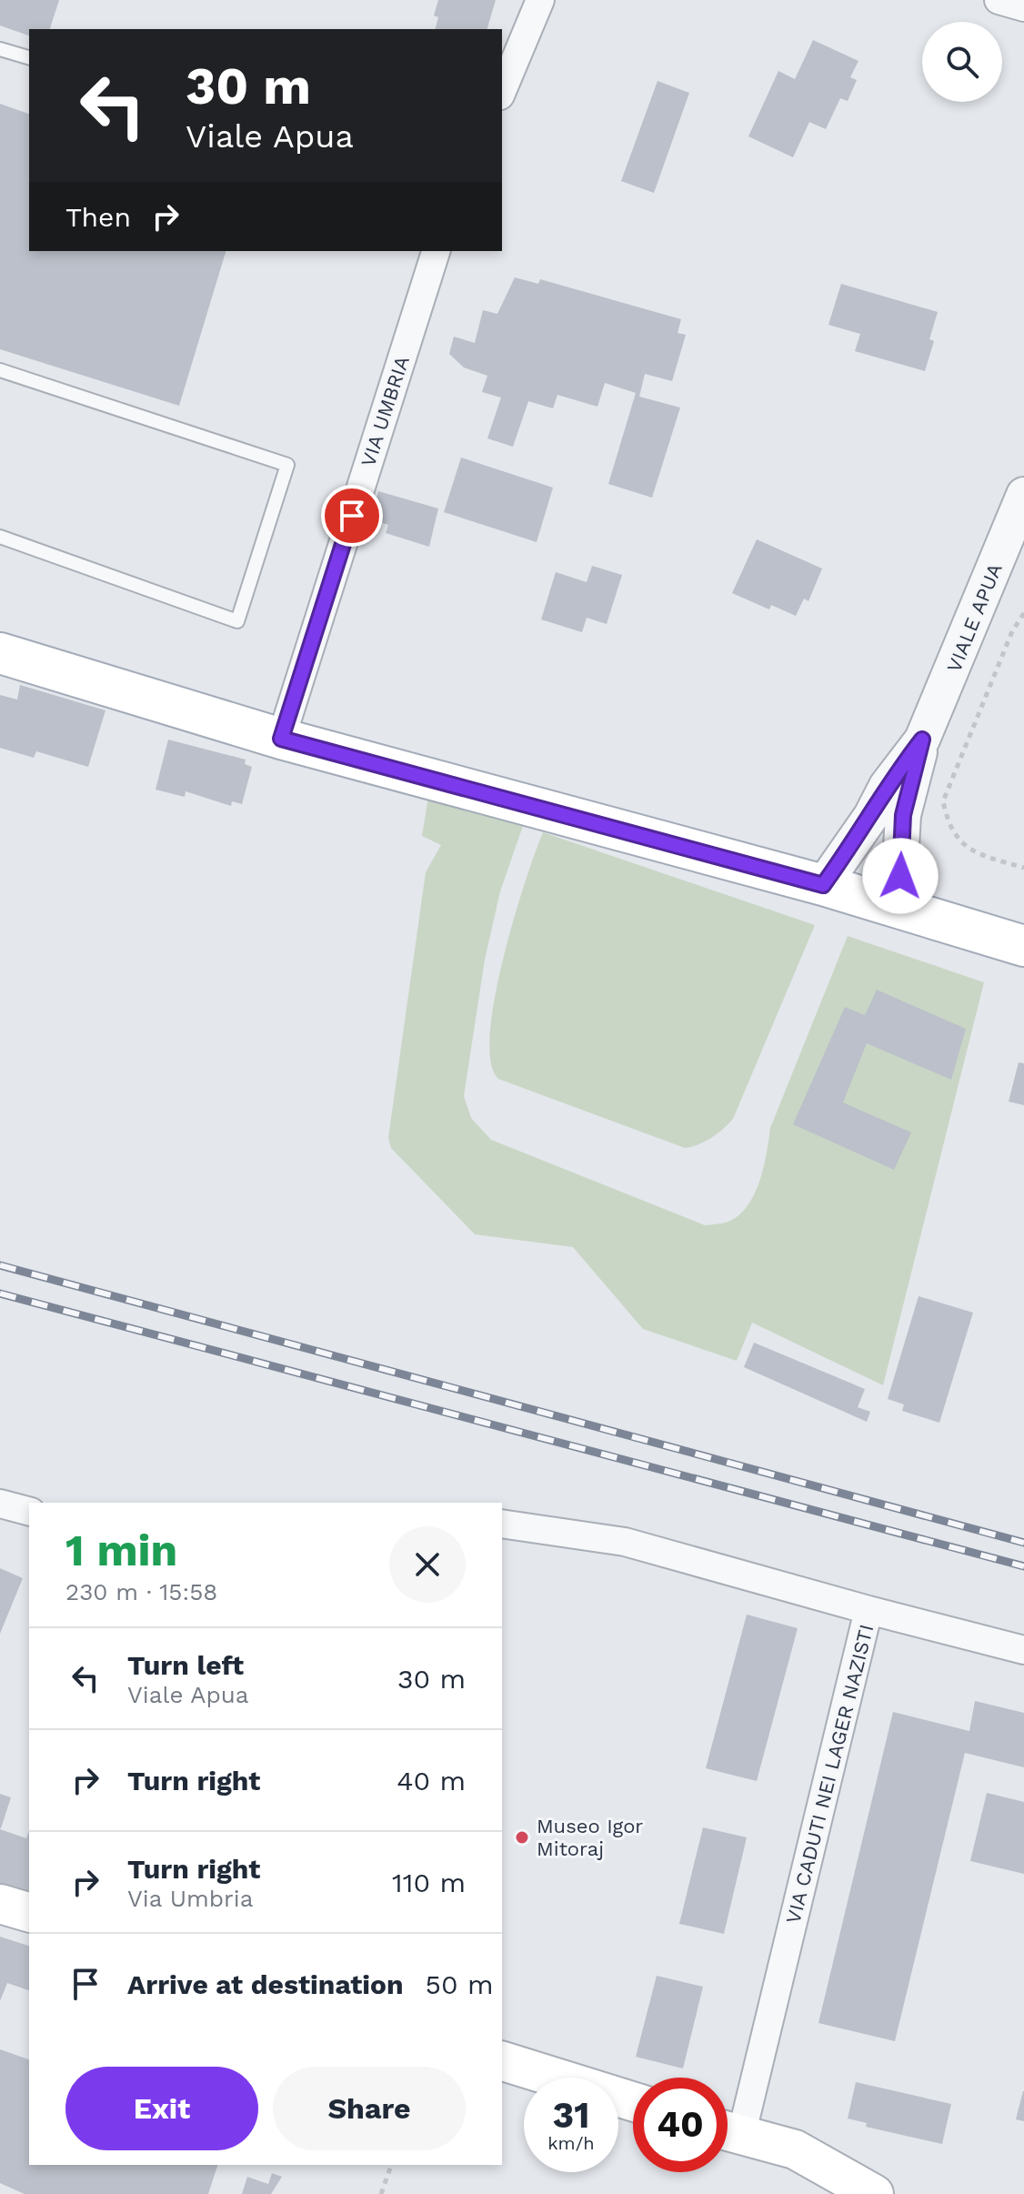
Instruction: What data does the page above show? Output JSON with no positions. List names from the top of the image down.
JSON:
{
  "streets": {
    "street": ["VIA UMBRIA", "VIALE APUA", "VIA CADUTI NEI LAGER NAZISTI"]
  },
  "places": ["Museo Igor Mitoraj"],
  "page": {
    "turn": ["30 m", "Viale Apua"],
    "then": "Then",
    "heading": ["1 min", "230 m · 15:58"],
    "list": [
      {
        "name": "Turn left",
        "note": "Viale Apua",
        "value": "30 m"
      },
      {
        "name": "Turn right",
        "value": "40 m"
      },
      {
        "name": "Turn right",
        "note": "Via Umbria",
        "value": "110 m"
      },
      {
        "name": "Arrive at destination",
        "value": "50 m"
      }
    ],
    "buttons": ["Exit", "Share"],
    "speed": "31 km/h",
    "limit": "40"
  }
}
